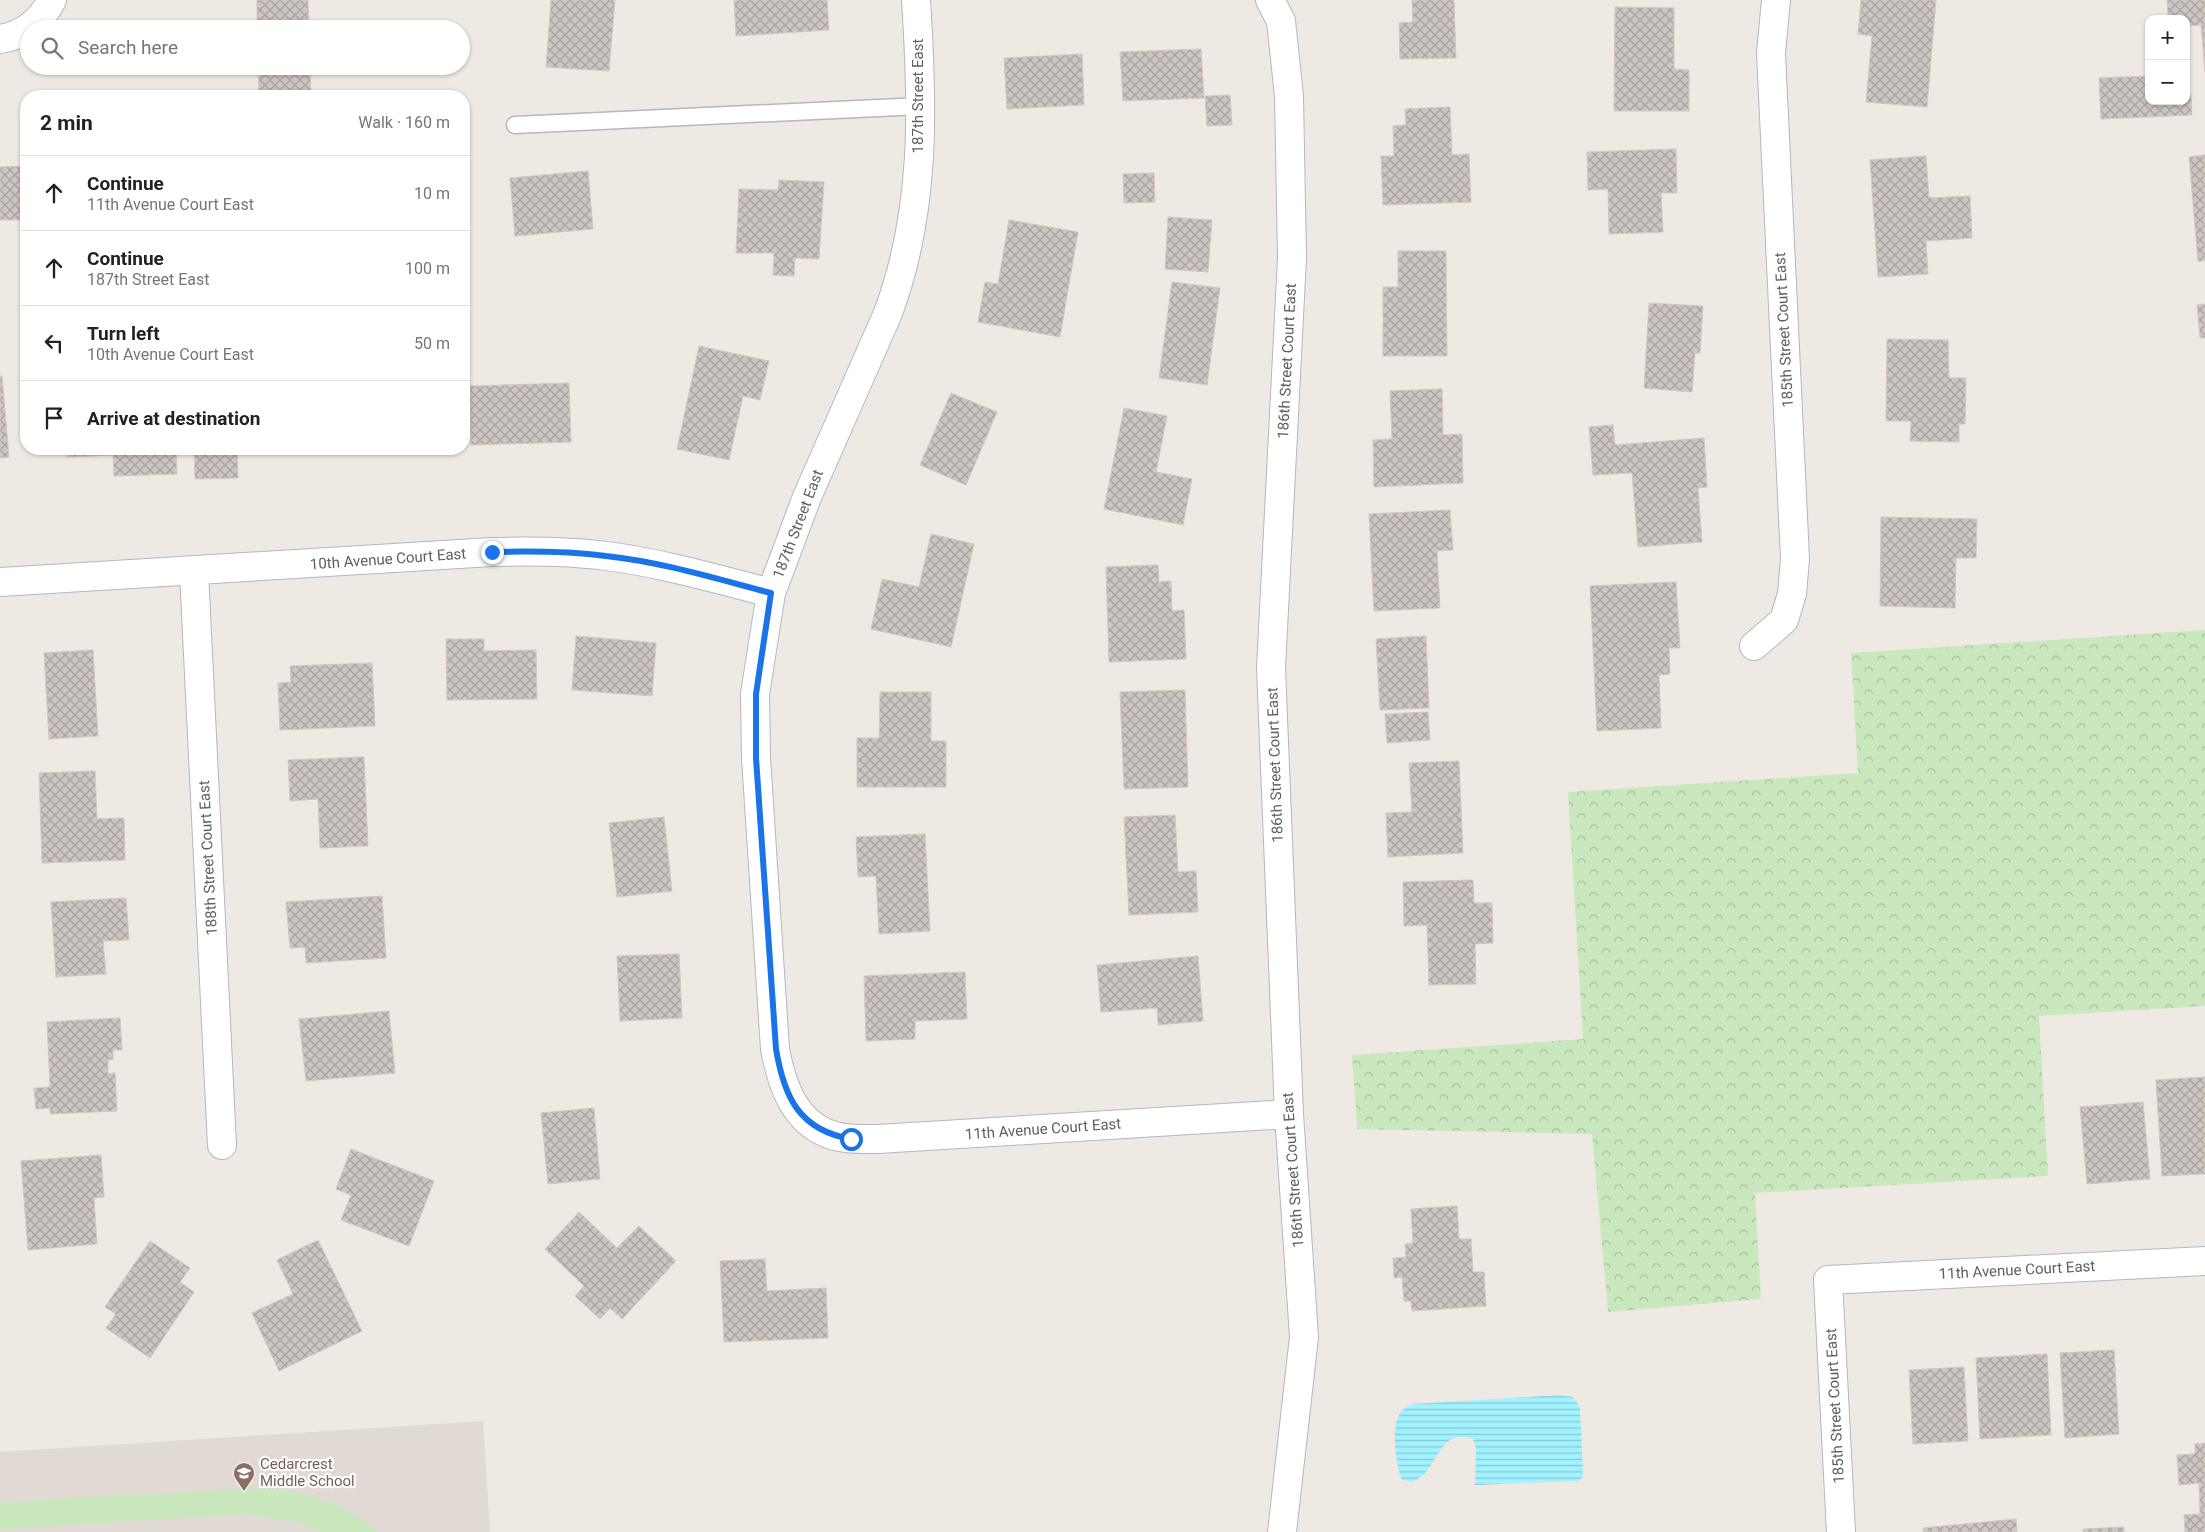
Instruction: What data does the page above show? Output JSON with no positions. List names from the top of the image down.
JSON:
{
  "streets": {
    "street": [
      "187th Street East",
      "185th Street Court East",
      "186th Street Court East",
      "10th Avenue Court East",
      "188th Street Court East",
      "11th Avenue Court East"
    ]
  },
  "crossings": [
    ["187th Street East", "10th Avenue Court East"],
    ["187th Street East", "11th Avenue Court East"],
    ["185th Street Court East", "11th Avenue Court East"],
    ["186th Street Court East", "11th Avenue Court East"],
    ["10th Avenue Court East", "188th Street Court East"]
  ],
  "places": {
    "school or university": ["Cedarcrest Middle School"]
  },
  "page": {
    "map_buttons": ["+", "−"],
    "search": "Search here",
    "heading": ["2 min", "Walk · 160 m"],
    "list": [
      ["Continue", "11th Avenue Court East", "10 m"],
      ["Continue", "187th Street East", "100 m"],
      ["Turn left", "10th Avenue Court East", "50 m"],
      "Arrive at destination"
    ]
  }
}
